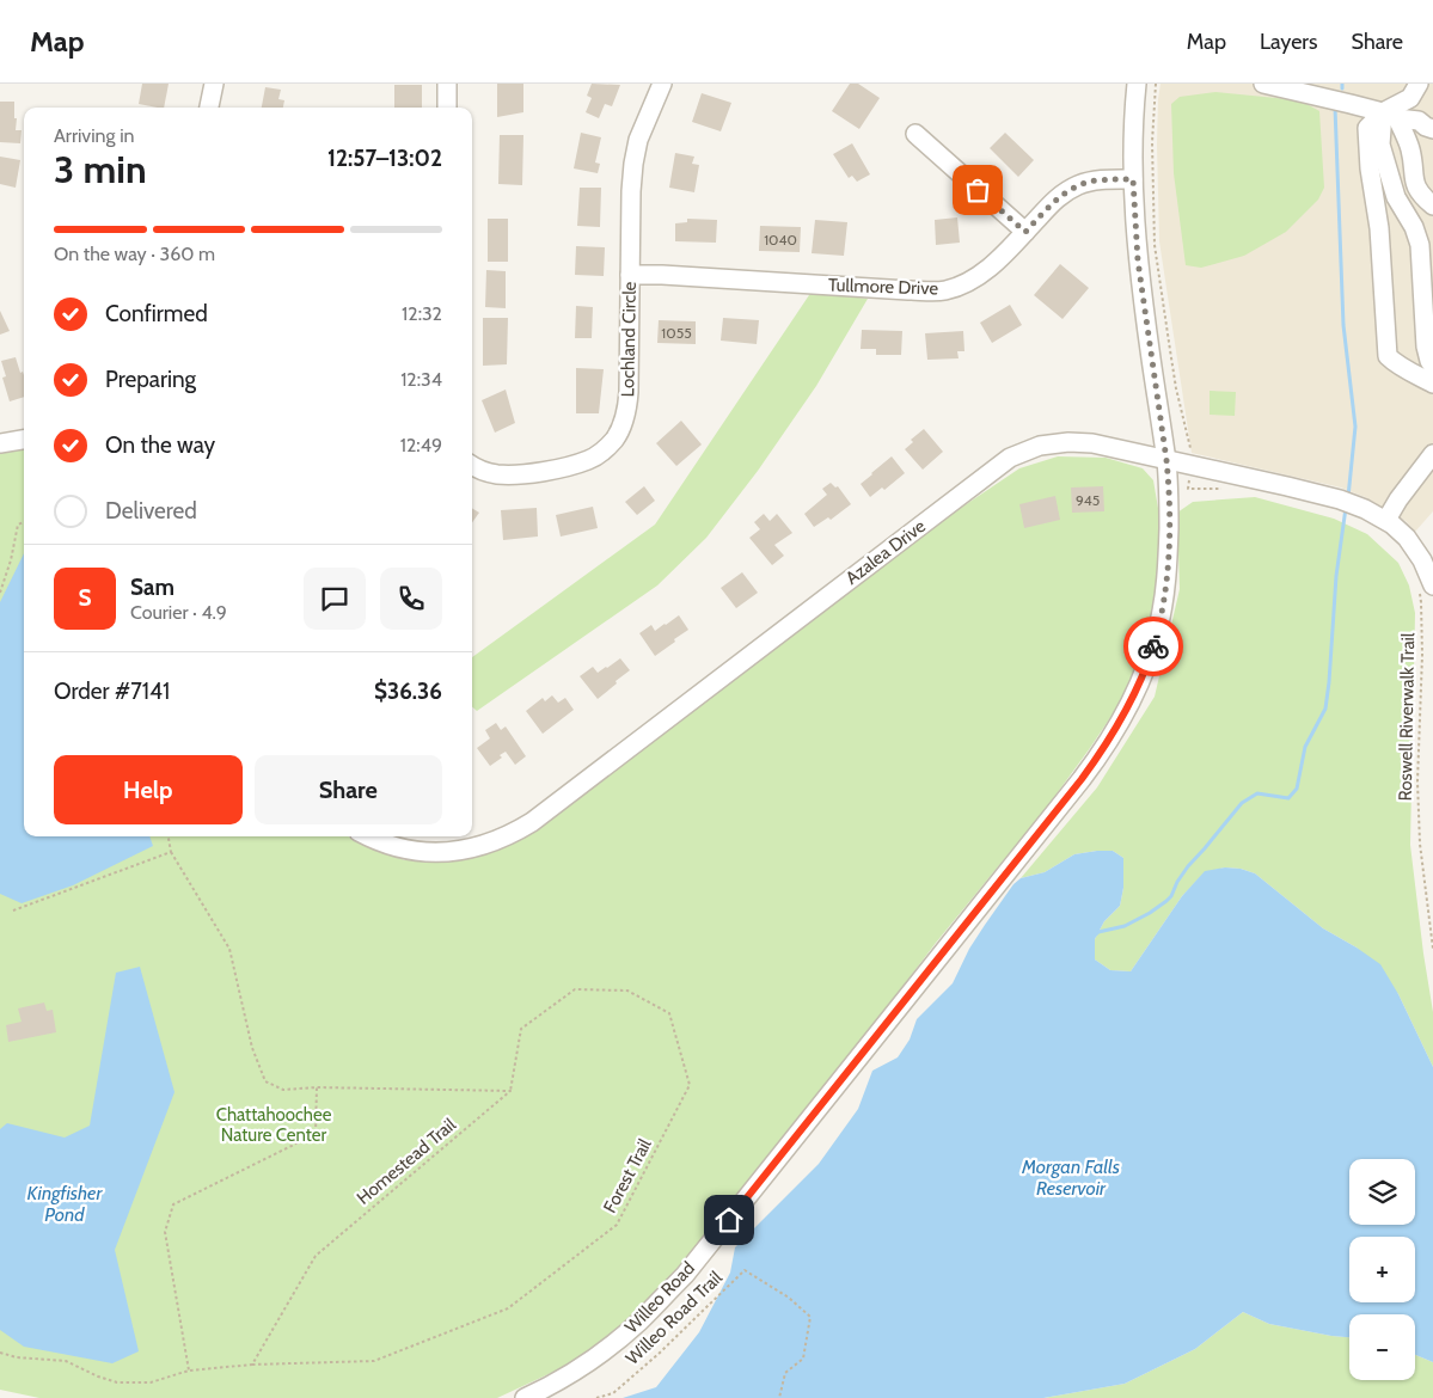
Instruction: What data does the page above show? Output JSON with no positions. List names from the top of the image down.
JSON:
{
  "streets": {
    "street": [
      "Tullmore Drive",
      "Lochland Circle",
      "Azalea Drive",
      "Willeo Road"
    ],
    "path": [
      "Roswell Riverwalk Trail",
      "Homestead Trail",
      "Forest Trail",
      "Willeo Road Trail"
    ]
  },
  "crossings": [
    ["Tullmore Drive", "Lochland Circle"],
    ["Tullmore Drive", "Willeo Road"],
    ["Azalea Drive", "Roswell Riverwalk Trail"],
    ["Azalea Drive", "Willeo Road"],
    ["Homestead Trail", "Forest Trail"]
  ],
  "water": ["Morgan Falls Reservoir", "Kingfisher Pond"],
  "parks": ["Chattahoochee Nature Center"],
  "house_numbers": ["1040", "1055", "945"],
  "page": {
    "header": "Map",
    "nav": ["Map", "Layers", "Share"],
    "heading": ["3 min", "Arriving in", "12:57–13:02"],
    "panel": [
      "Sam",
      "Courier · 4.9",
      "Order #7141",
      "$36.36"
    ],
    "bar": "On the way · 360 m",
    "list": [
      ["Confirmed", "12:32"],
      ["Preparing", "12:34"],
      ["On the way", "12:49"],
      "Delivered"
    ],
    "round": "S",
    "buttons": ["Help", "Share"],
    "map_buttons": ["+", "−"]
  }
}
